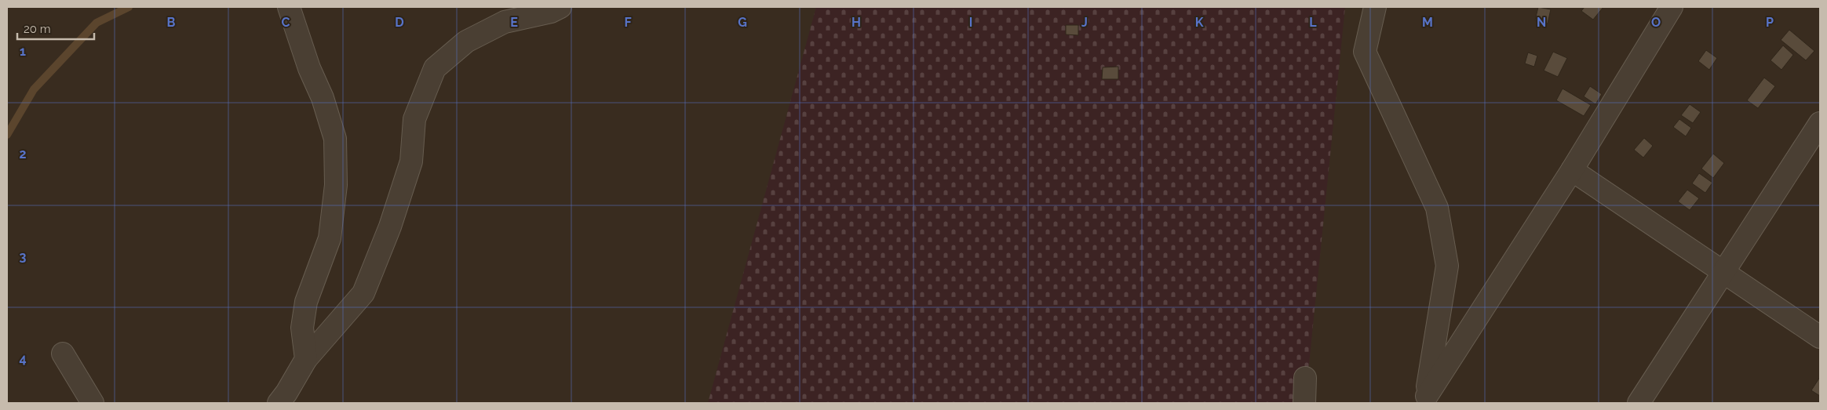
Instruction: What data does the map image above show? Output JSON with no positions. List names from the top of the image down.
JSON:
{
  "scale_bar": "20 m",
  "grid": {
    "columns": [
      "B",
      "C",
      "D",
      "E",
      "F",
      "G",
      "H",
      "I",
      "J",
      "K",
      "L",
      "M",
      "N",
      "O",
      "P"
    ],
    "rows": [
      "1",
      "2",
      "3",
      "4"
    ]
  }
}
